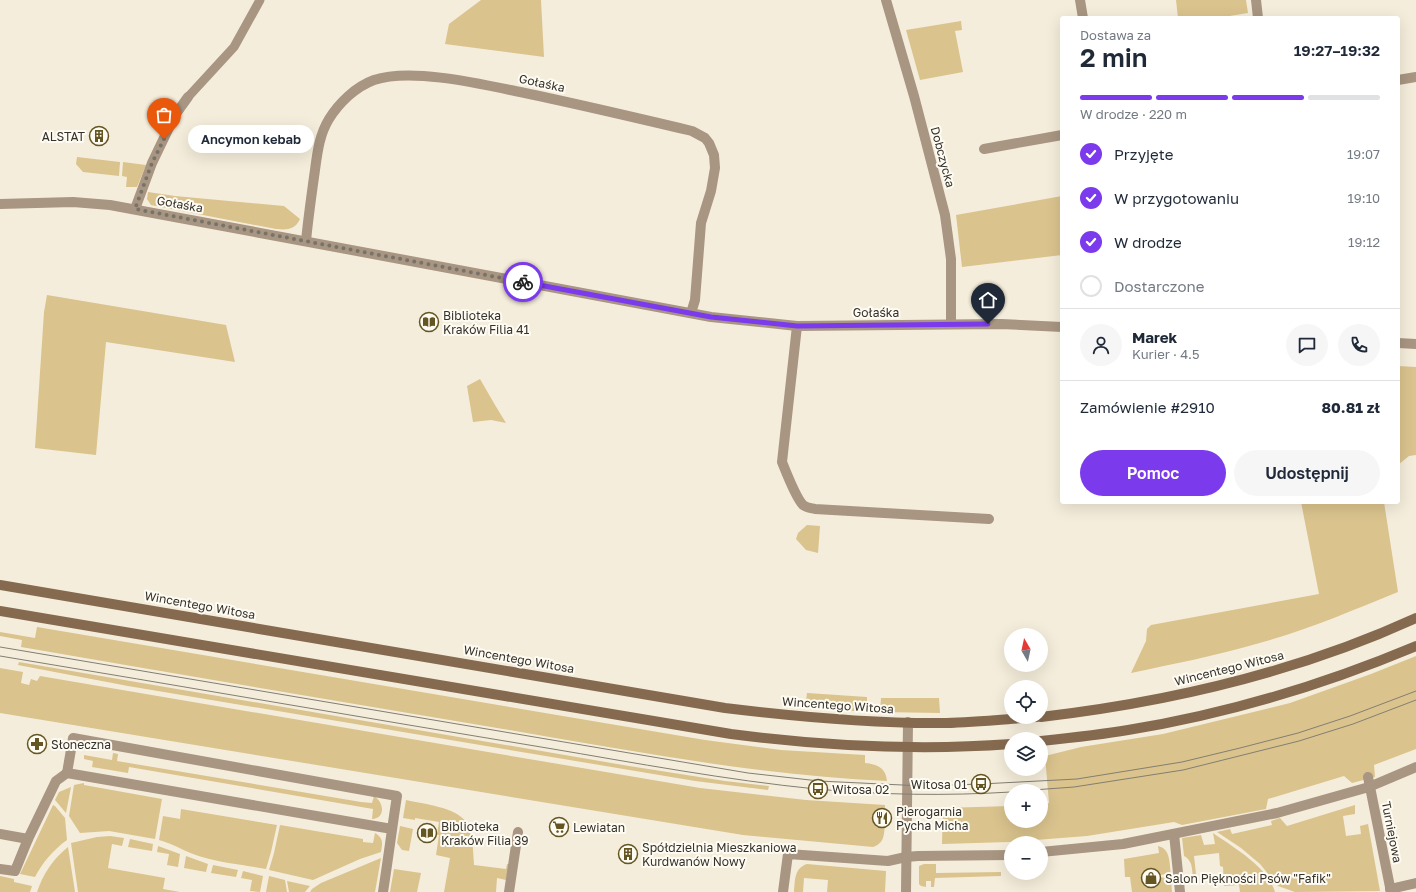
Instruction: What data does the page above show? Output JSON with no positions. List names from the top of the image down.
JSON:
{
  "streets": {
    "main road": ["Wincentego Witosa"],
    "street": ["Gołaśka", "Dobczycka", "Turniejowa"]
  },
  "crossings": [
    ["Gołaśka", "Dobczycka"]
  ],
  "places": {
    "building": ["ALSTAT", "Spółdzielnia Mieszkaniowa Kurdwanów Nowy"],
    "other": ["Ancymon kebab"],
    "library": ["Biblioteka Kraków Filia 41", "Biblioteka Kraków Filia 39"],
    "pharmacy": ["Słoneczna"],
    "bus stop": ["Witosa 01", "Witosa 02"],
    "restaurant": ["Pierogarnia Pycha Micha"],
    "supermarket": ["Lewiatan"],
    "shop": ["Salon Piękności Psów \"Fafik\""]
  },
  "north": "top",
  "page": {
    "heading": ["2 min", "Dostawa za", "19:27–19:32"],
    "panel": [
      "Marek",
      "Kurier · 4.5",
      "Zamówienie #2910",
      "80.81 zł"
    ],
    "bar": "W drodze · 220 m",
    "bubble": "Ancymon kebab",
    "list": [
      ["Przyjęte", "19:07"],
      ["W przygotowaniu", "19:10"],
      ["W drodze", "19:12"],
      "Dostarczone"
    ],
    "buttons": ["Pomoc", "Udostępnij"],
    "map_buttons": ["+", "−"]
  }
}
